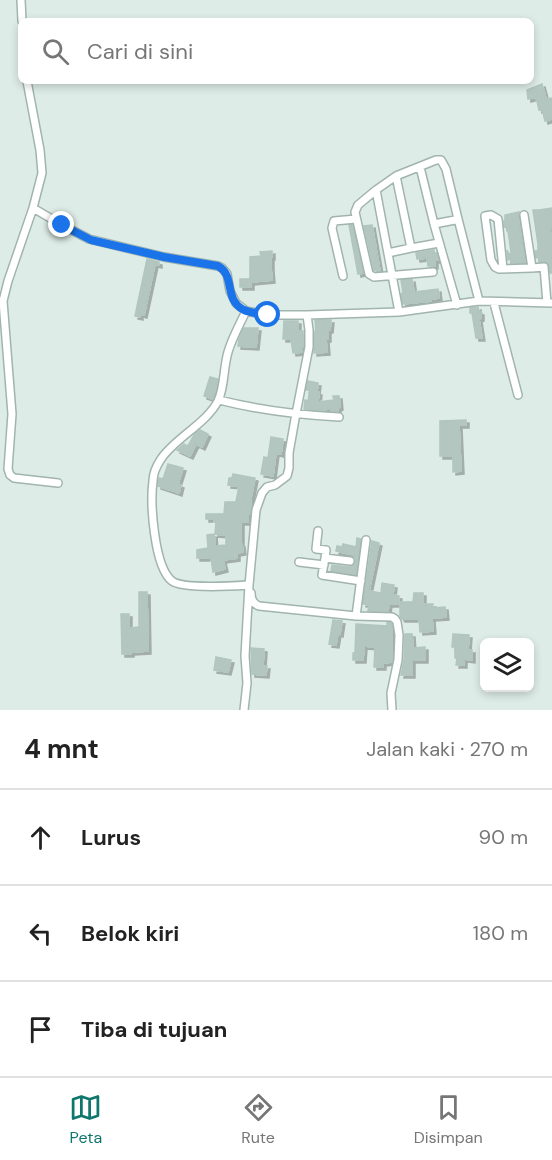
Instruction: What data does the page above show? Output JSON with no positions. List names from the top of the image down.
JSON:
{
  "page": {
    "search": "Cari di sini",
    "heading": ["4 mnt", "Jalan kaki · 270 m"],
    "list": [
      ["Lurus", "90 m"],
      ["Belok kiri", "180 m"],
      "Tiba di tujuan"
    ],
    "nav": ["Peta", "Rute", "Disimpan"]
  }
}
